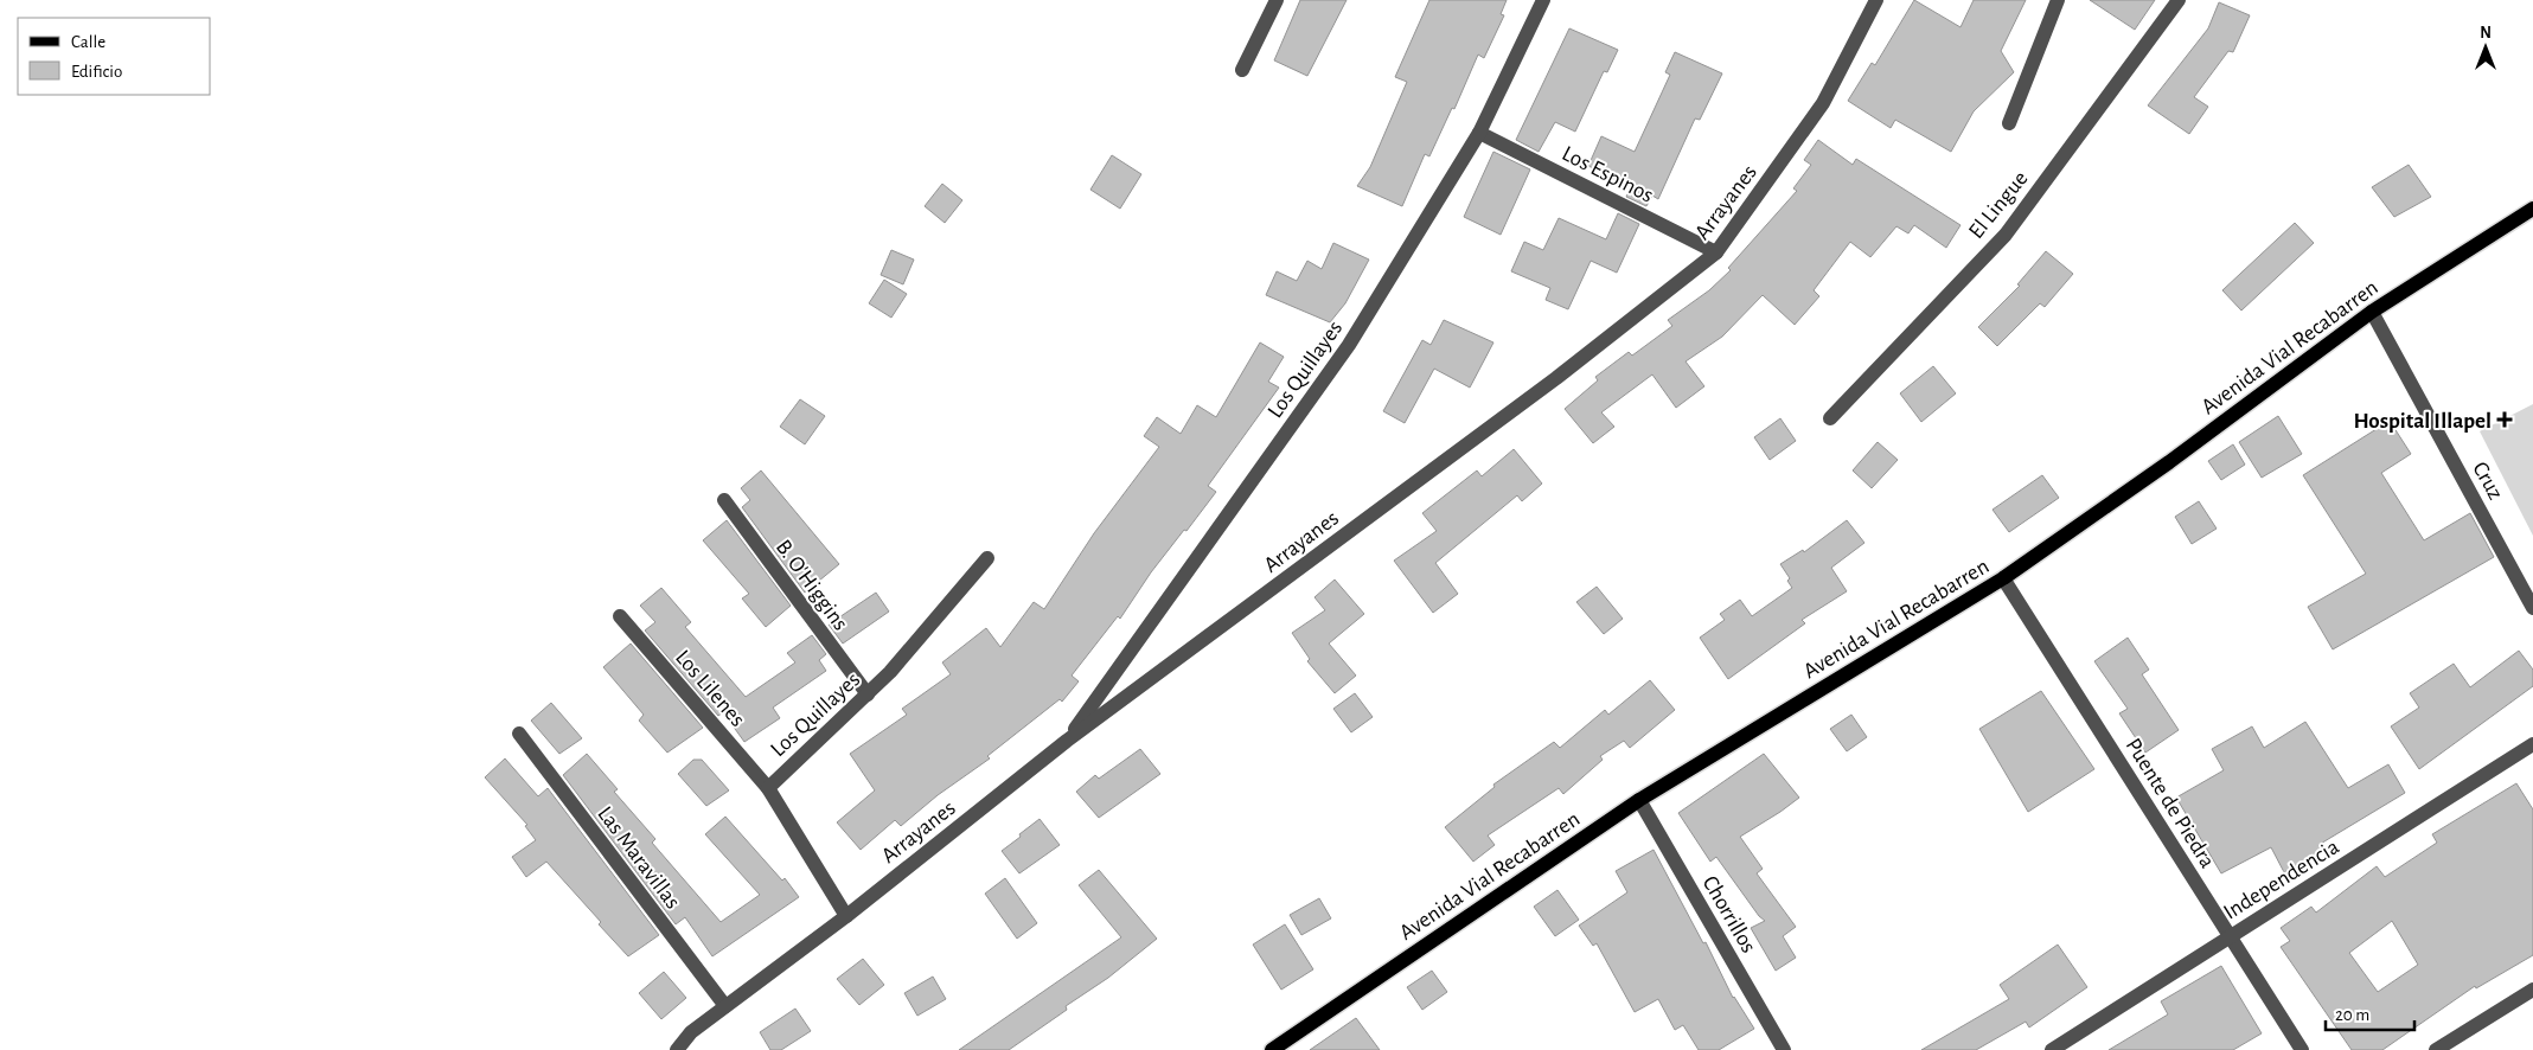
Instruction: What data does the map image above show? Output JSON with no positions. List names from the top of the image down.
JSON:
{
  "streets": {
    "main road": ["Avenida Vial Recabarren"],
    "street": [
      "Los Espinos",
      "Arrayanes",
      "El Lingue",
      "Los Quillayes",
      "Cruz",
      "B. O'Higgins",
      "Los Lilenes",
      "Puente de Piedra",
      "Las Maravillas",
      "Independencia",
      "Chorrillos"
    ]
  },
  "crossings": [
    ["Los Espinos", "Arrayanes"],
    ["Los Espinos", "Los Quillayes"],
    ["Arrayanes", "Los Quillayes"],
    ["Arrayanes", "Las Maravillas"],
    ["Avenida Vial Recabarren", "Cruz"],
    ["Avenida Vial Recabarren", "Puente de Piedra"],
    ["Avenida Vial Recabarren", "Chorrillos"],
    ["Los Quillayes", "B. O'Higgins"],
    ["Los Quillayes", "Los Lilenes"],
    ["Puente de Piedra", "Independencia"]
  ],
  "places": {
    "health": ["Hospital Illapel"]
  },
  "legend": ["Calle", "Edificio"],
  "scale_bar": "20 m",
  "north": "top"
}
